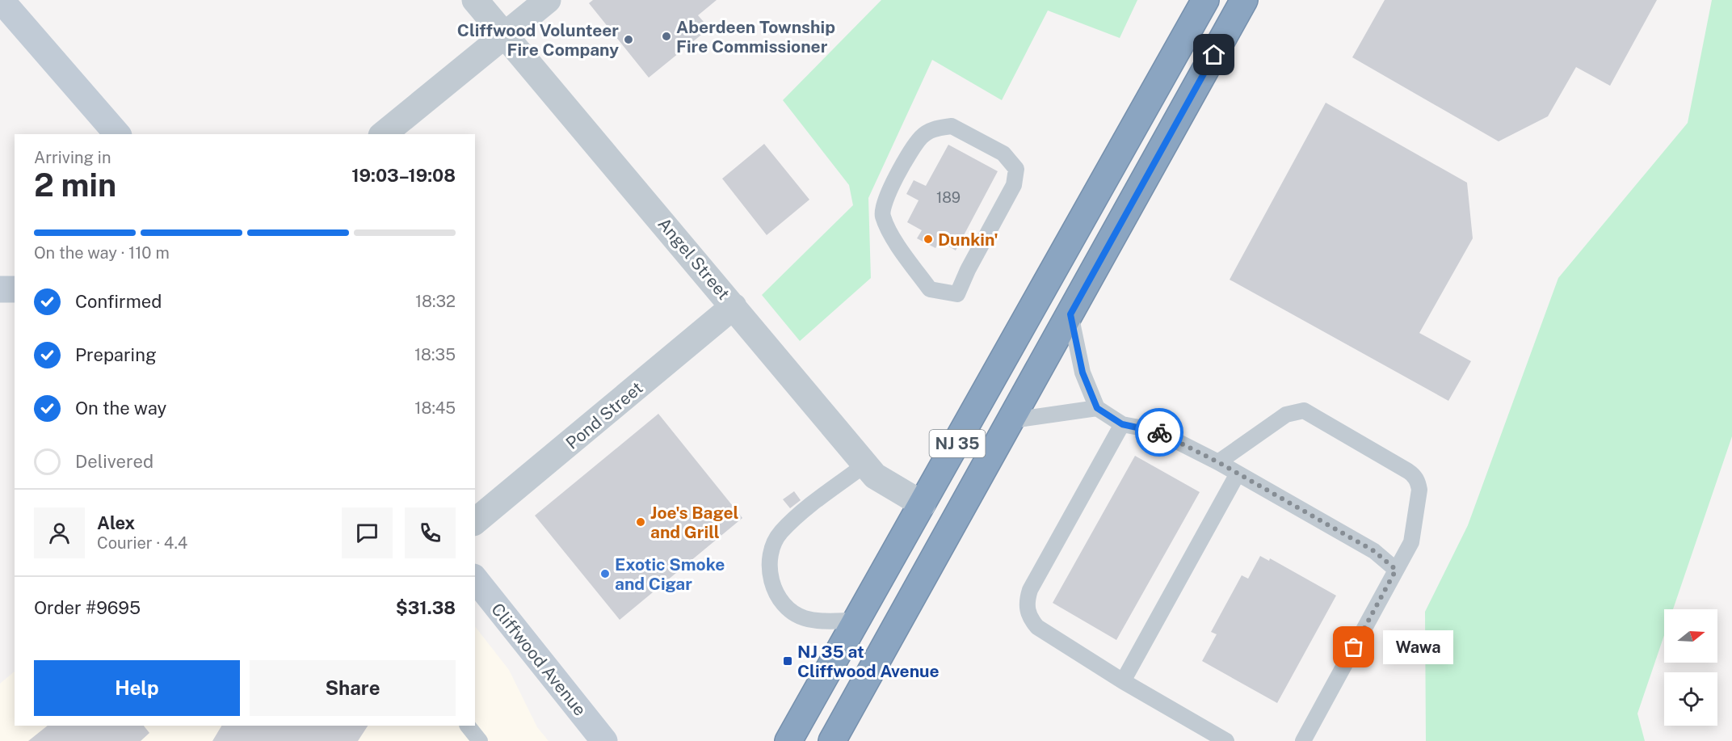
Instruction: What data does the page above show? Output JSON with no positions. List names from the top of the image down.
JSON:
{
  "streets": {
    "highway": ["NJ 35"],
    "main road": ["Cliffwood Avenue"],
    "street": ["Angel Street", "Pond Street"]
  },
  "crossings": [
    ["Angel Street", "Pond Street"],
    ["Angel Street", "NJ 35"]
  ],
  "places": {
    "other": [
      "Aberdeen Township Fire Commissioner",
      "Cliffwood Volunteer Fire Company",
      "Dunkin'",
      "Joe's Bagel and Grill",
      "Exotic Smoke and Cigar",
      "Wawa"
    ],
    "transit": ["NJ 35 at Cliffwood Avenue"]
  },
  "house_numbers": ["189"],
  "north": "right",
  "page": {
    "heading": ["2 min", "Arriving in", "19:03–19:08"],
    "panel": [
      "Alex",
      "Courier · 4.4",
      "Order #9695",
      "$31.38"
    ],
    "bar": "On the way · 110 m",
    "list": [
      ["Confirmed", "18:32"],
      ["Preparing", "18:35"],
      ["On the way", "18:45"],
      "Delivered"
    ],
    "bubble": "Wawa",
    "buttons": ["Help", "Share"]
  }
}
